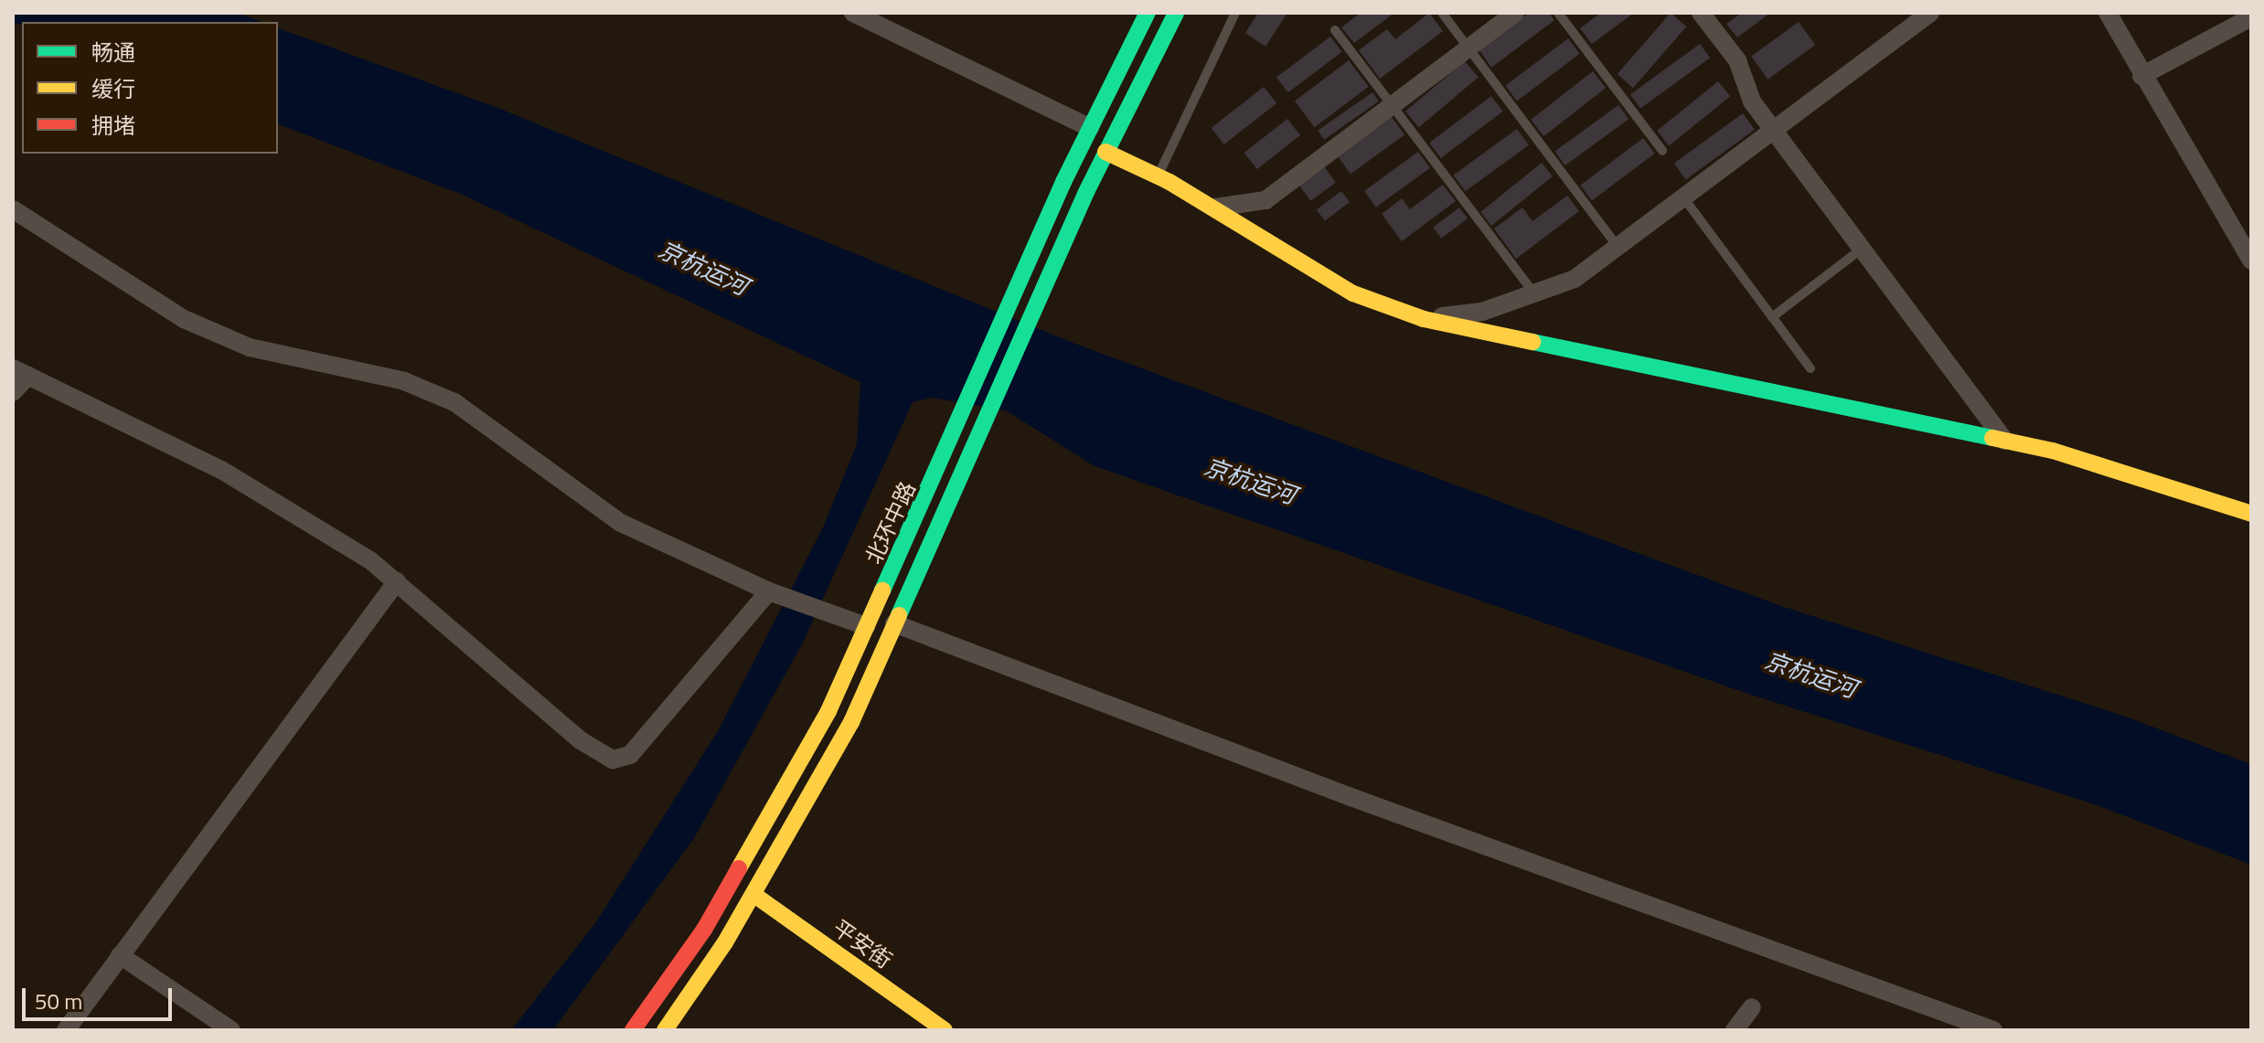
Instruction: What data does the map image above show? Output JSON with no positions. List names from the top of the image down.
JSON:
{
  "streets": {
    "main road": ["北环中路", "平安街"]
  },
  "crossings": [
    ["北环中路", "平安街"]
  ],
  "water": ["京杭运河"],
  "legend": ["畅通", "缓行", "拥堵"],
  "scale_bar": "50 m"
}
